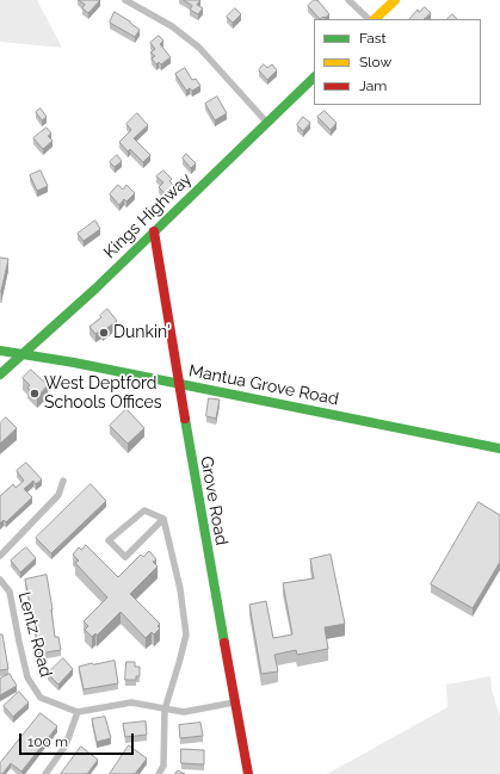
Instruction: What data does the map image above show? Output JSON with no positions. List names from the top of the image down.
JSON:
{
  "streets": {
    "main road": ["Kings Highway", "Mantua Grove Road", "Grove Road"],
    "street": ["Lentz Road"]
  },
  "crossings": [
    ["Kings Highway", "Mantua Grove Road"],
    ["Kings Highway", "Grove Road"],
    ["Mantua Grove Road", "Grove Road"]
  ],
  "places": ["Dunkin'", "West Deptford Schools Offices"],
  "legend": ["Fast", "Slow", "Jam"],
  "scale_bar": "100 m"
}
